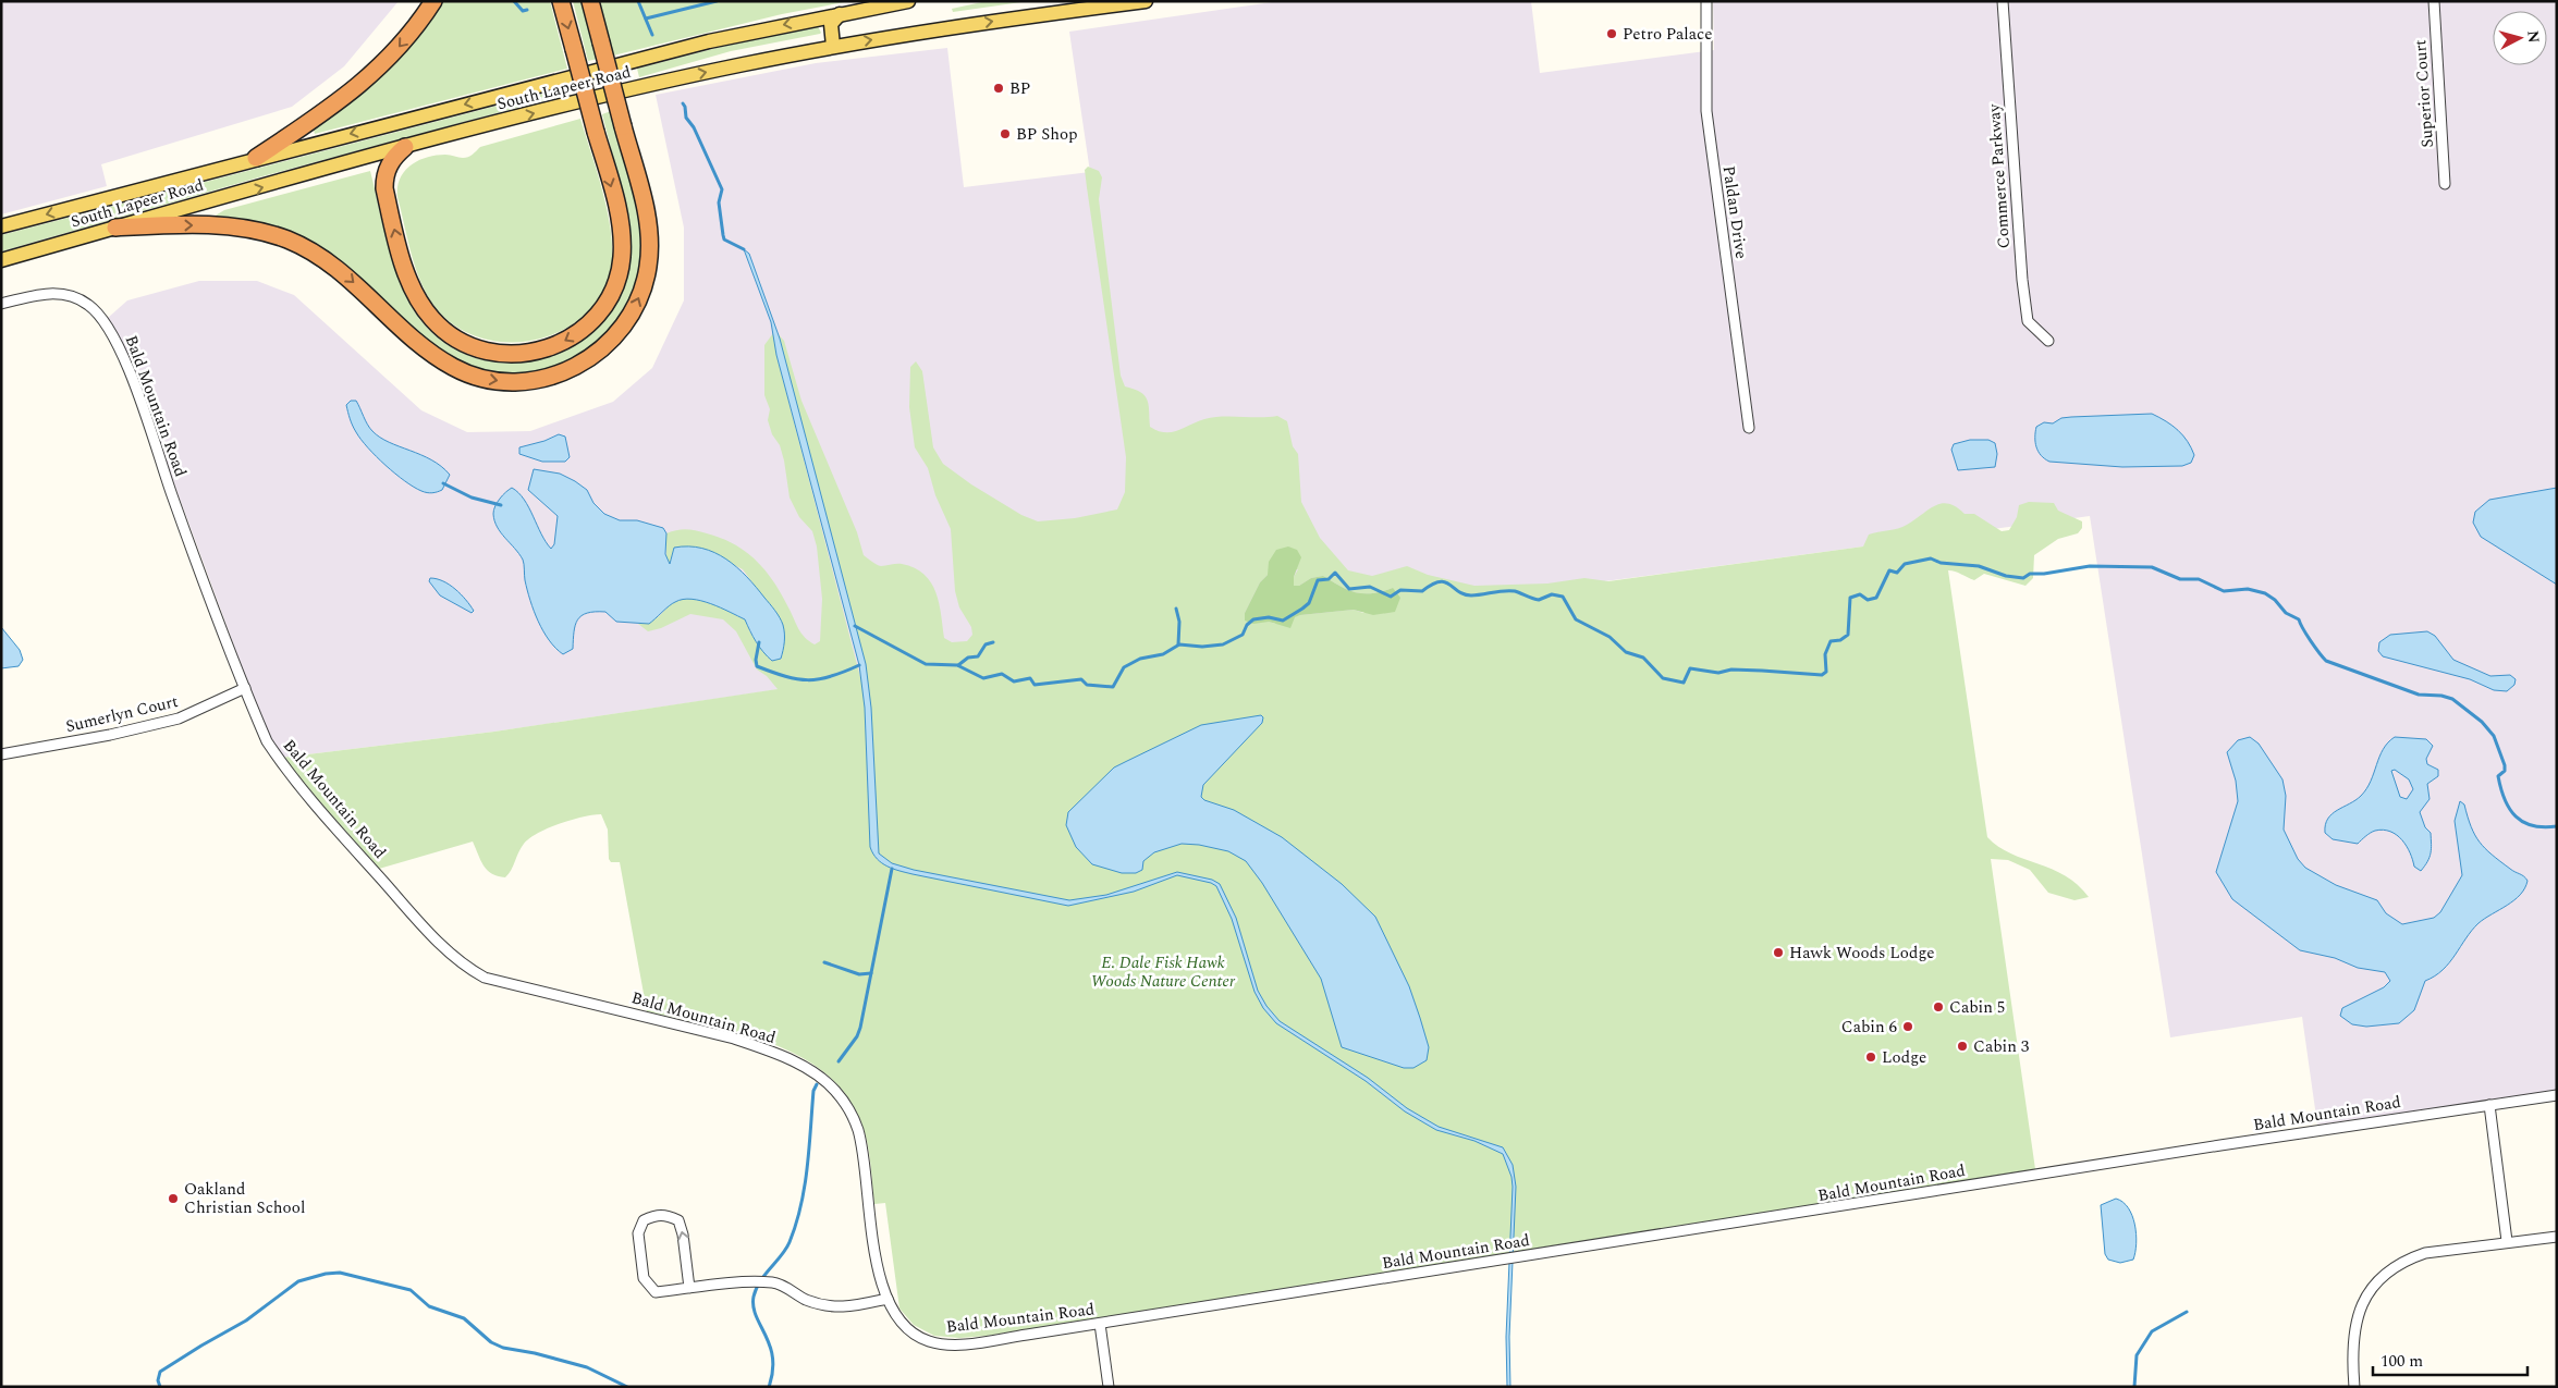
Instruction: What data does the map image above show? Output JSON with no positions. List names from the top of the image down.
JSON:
{
  "streets": {
    "main road": ["South Lapeer Road"],
    "street": [
      "Superior Court",
      "Commerce Parkway",
      "Paldan Drive",
      "Bald Mountain Road",
      "Sumerlyn Court"
    ]
  },
  "crossings": [
    ["Bald Mountain Road", "Sumerlyn Court"]
  ],
  "parks": ["E. Dale Fisk Hawk Woods Nature Center"],
  "places": [
    "Petro Palace",
    "BP",
    "BP Shop",
    "Hawk Woods Lodge",
    "Cabin 5",
    "Cabin 6",
    "Cabin 3",
    "Lodge",
    "Oakland Christian School"
  ],
  "scale_bar": "100 m",
  "north": "right"
}
